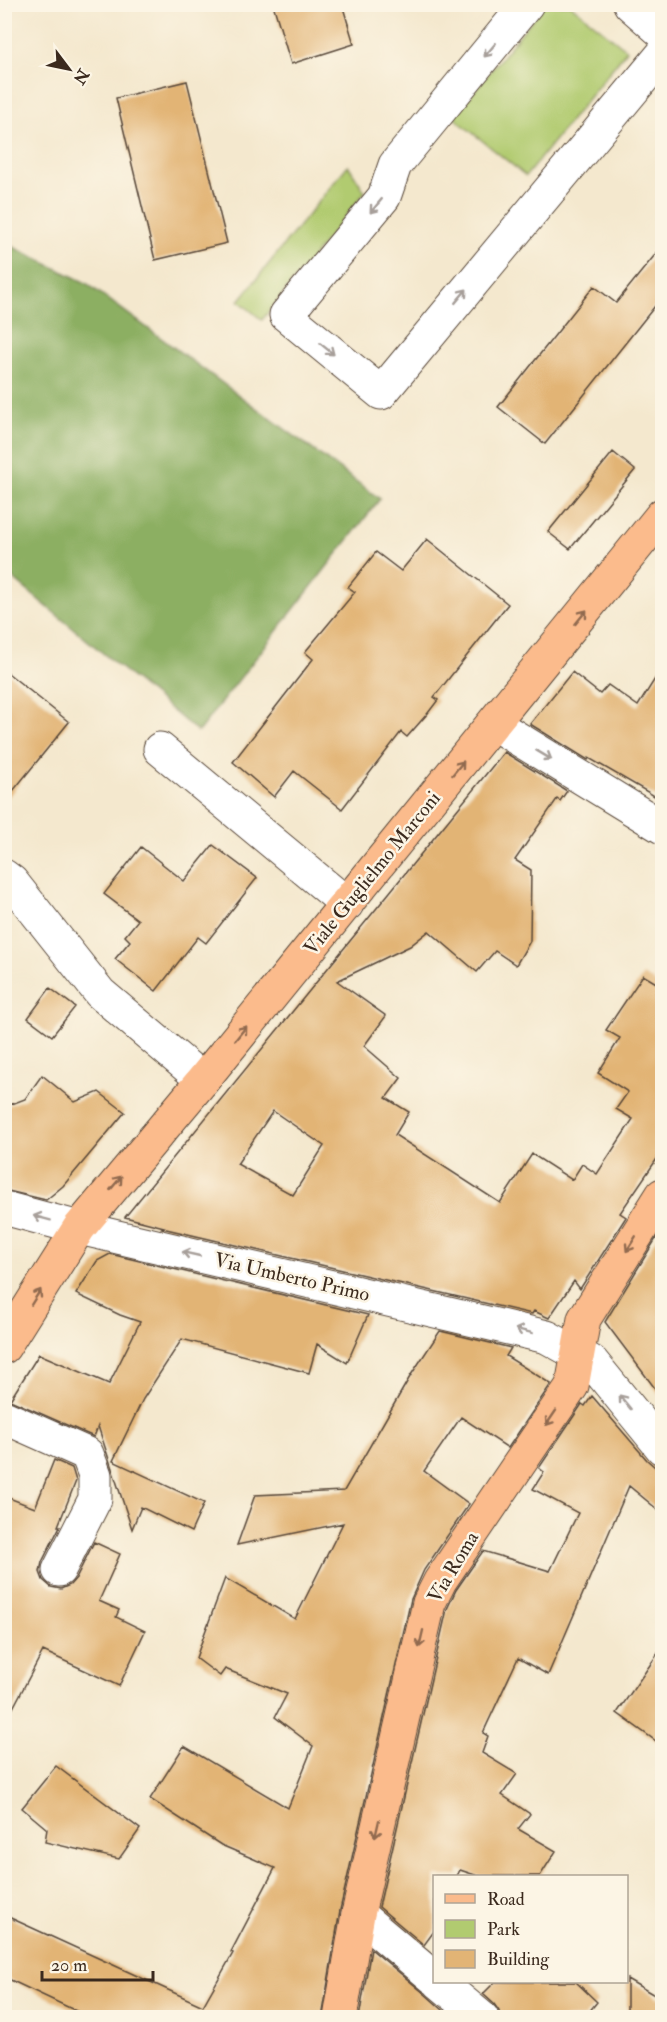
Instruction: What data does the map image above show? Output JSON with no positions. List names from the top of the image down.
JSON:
{
  "streets": {
    "main road": ["Viale Guglielmo Marconi", "Via Roma"],
    "street": ["Via Umberto Primo"]
  },
  "crossings": [
    ["Viale Guglielmo Marconi", "Via Umberto Primo"],
    ["Via Umberto Primo", "Via Roma"]
  ],
  "one_way": ["Viale Guglielmo Marconi", "Via Umberto Primo", "Via Roma"],
  "legend": ["Road", "Park", "Building"],
  "scale_bar": "20 m",
  "north": "bottom right"
}
